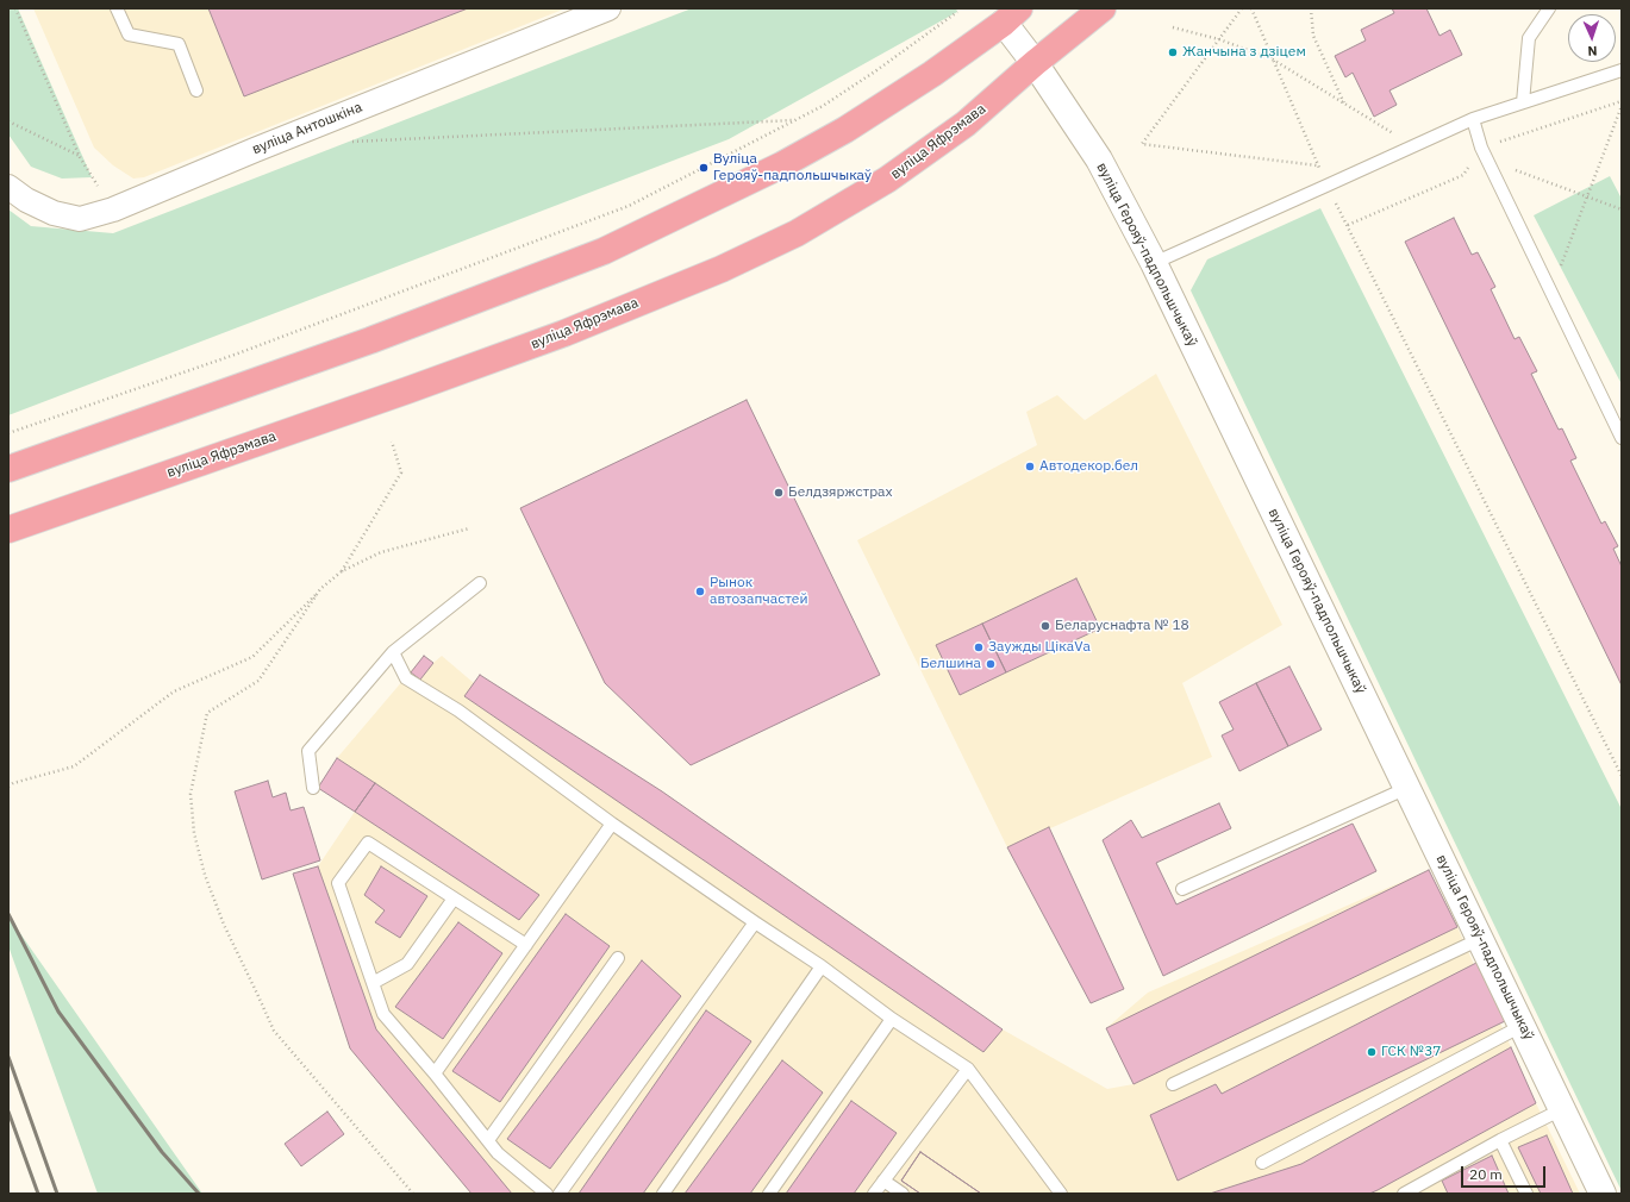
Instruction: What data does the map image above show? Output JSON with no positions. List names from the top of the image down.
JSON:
{
  "streets": {
    "main road": ["вуліца Яфрэмава"],
    "street": ["вуліца Антошкіна", "вуліца Герояў-падпольшчыкаў"]
  },
  "crossings": [
    ["вуліца Яфрэмава", "вуліца Герояў-падпольшчыкаў"]
  ],
  "places": [
    "Жанчына з дзіцем",
    "Вуліца Герояў-падпольшчыкаў",
    "Автодекор.бел",
    "Белдзяржстрах",
    "Рынок автозапчастей",
    "Беларуснафта № 18",
    "Заужды ЦікаVа",
    "Белшина",
    "ГСК №37"
  ],
  "scale_bar": "20 m",
  "north": "bottom"
}
